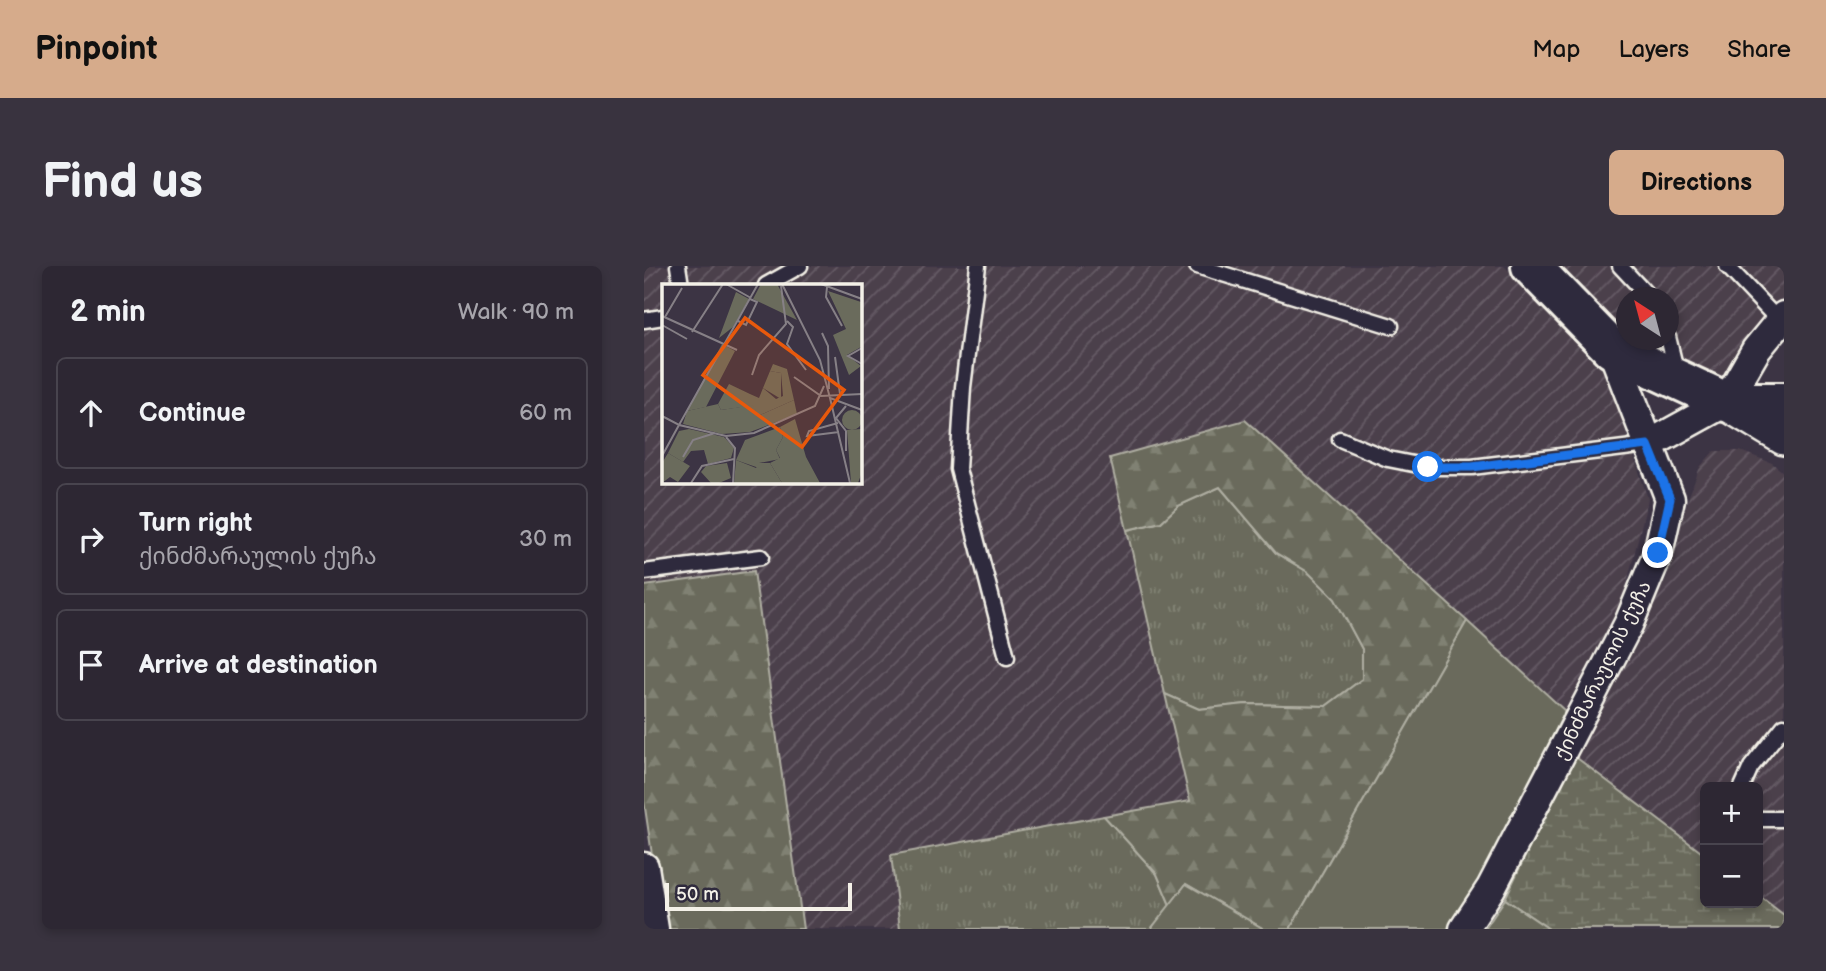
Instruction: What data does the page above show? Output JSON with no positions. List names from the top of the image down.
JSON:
{
  "streets": {
    "main road": ["ქინძმარაულის ქუჩა"]
  },
  "scale_bar": "50 m",
  "north": "top left",
  "page": {
    "header": "Pinpoint",
    "nav": ["Map", "Layers", "Share"],
    "buttons": "Directions",
    "title": "Find us",
    "heading": ["2 min", "Walk · 90 m"],
    "list": [
      ["Continue", "60 m"],
      ["Turn right", "ქინძმარაულის ქუჩა", "30 m"],
      "Arrive at destination"
    ],
    "map_buttons": ["+", "−"],
    "scale": "50 m"
  }
}
